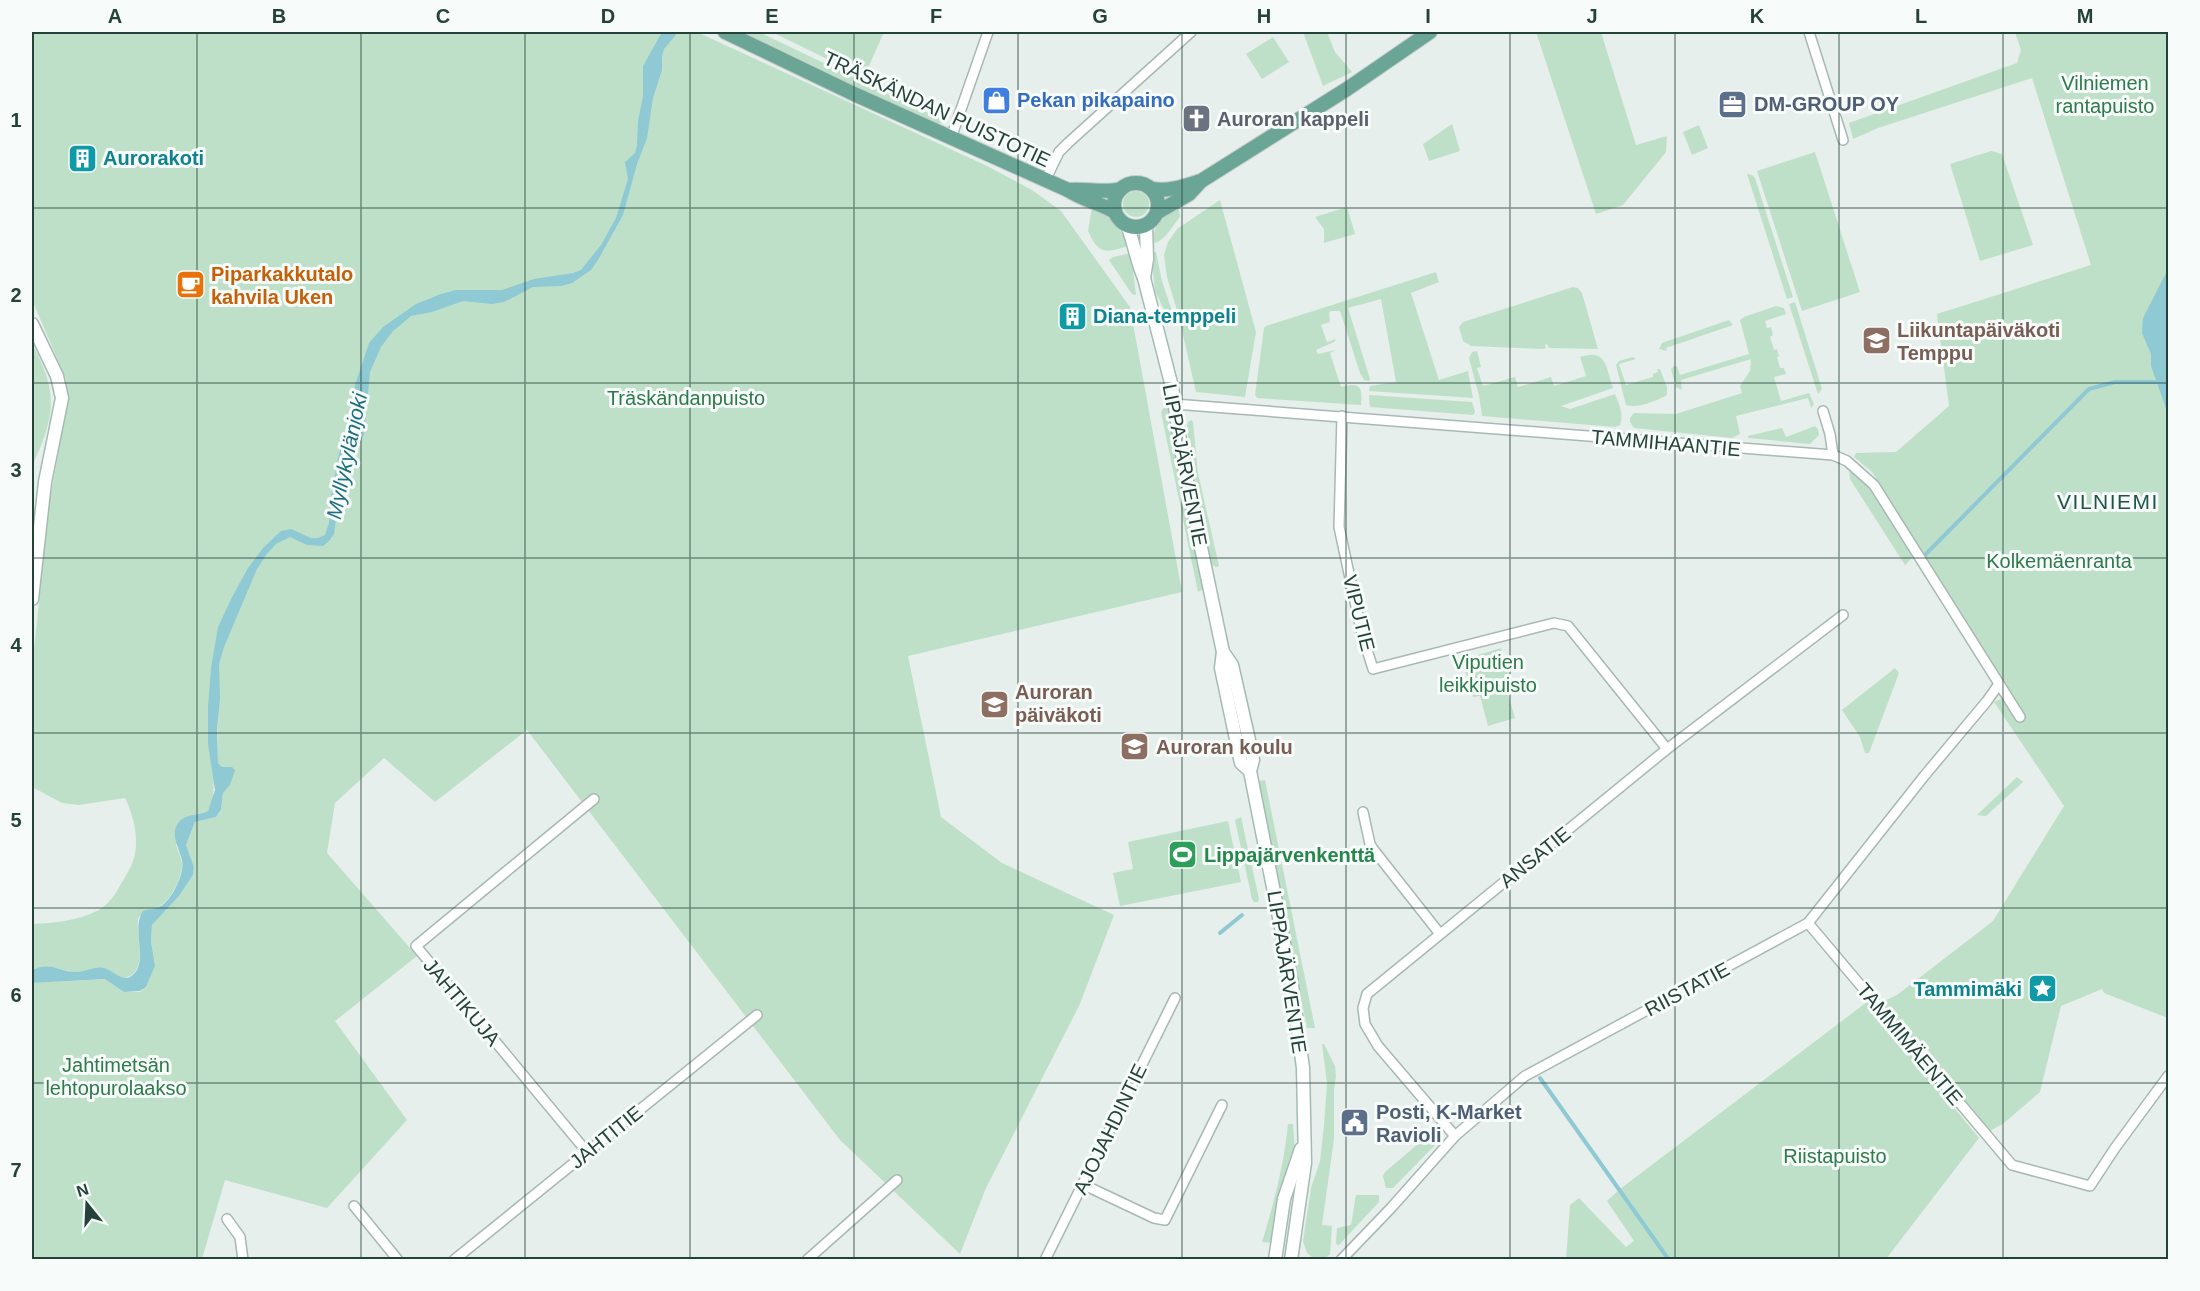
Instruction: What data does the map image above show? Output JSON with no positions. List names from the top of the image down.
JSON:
{
  "streets": {
    "main road": ["TRÄSKÄNDAN PUISTOTIE", "LIPPAJÄRVENTIE"],
    "street": [
      "TAMMIHAANTIE",
      "VIPUTIE",
      "ANSATIE",
      "RIISTATIE",
      "JAHTIKUJA",
      "TAMMIMÄENTIE",
      "AJOJAHDINTIE",
      "JAHTITIE"
    ]
  },
  "crossings": [
    ["TRÄSKÄNDAN PUISTOTIE", "LIPPAJÄRVENTIE"],
    ["TAMMIHAANTIE", "LIPPAJÄRVENTIE"],
    ["TAMMIHAANTIE", "VIPUTIE"],
    ["TAMMIHAANTIE", "RIISTATIE"],
    ["VIPUTIE", "ANSATIE"],
    ["ANSATIE", "RIISTATIE"],
    ["RIISTATIE", "TAMMIMÄENTIE"],
    ["JAHTIKUJA", "JAHTITIE"]
  ],
  "districts": ["VILNIEMI"],
  "water": ["Myllykylänjoki"],
  "parks": [
    "Vilniemen rantapuisto",
    "Träskändanpuisto",
    "Kolkemäenranta",
    "Viputien leikkipuisto",
    "Jahtimetsän lehtopurolaakso",
    "Riistapuisto"
  ],
  "places": {
    "shop": ["Pekan pikapaino"],
    "office": ["DM-GROUP OY"],
    "church": ["Auroran kappeli"],
    "building": ["Aurorakoti", "Diana-temppeli"],
    "cafe": ["Piparkakkutalo kahvila Uken"],
    "school or university": ["Liikuntapäiväkoti Temppu", "Auroran päiväkoti", "Auroran koulu"],
    "sports": ["Lippajärvenkenttä"],
    "place": ["Tammimäki"],
    "public building": ["Posti, K-Market Ravioli"]
  },
  "north": "top",
  "grid": {
    "columns": [
      "A",
      "B",
      "C",
      "D",
      "E",
      "F",
      "G",
      "H",
      "I",
      "J",
      "K",
      "L",
      "M"
    ],
    "rows": [
      "1",
      "2",
      "3",
      "4",
      "5",
      "6",
      "7"
    ]
  }
}
